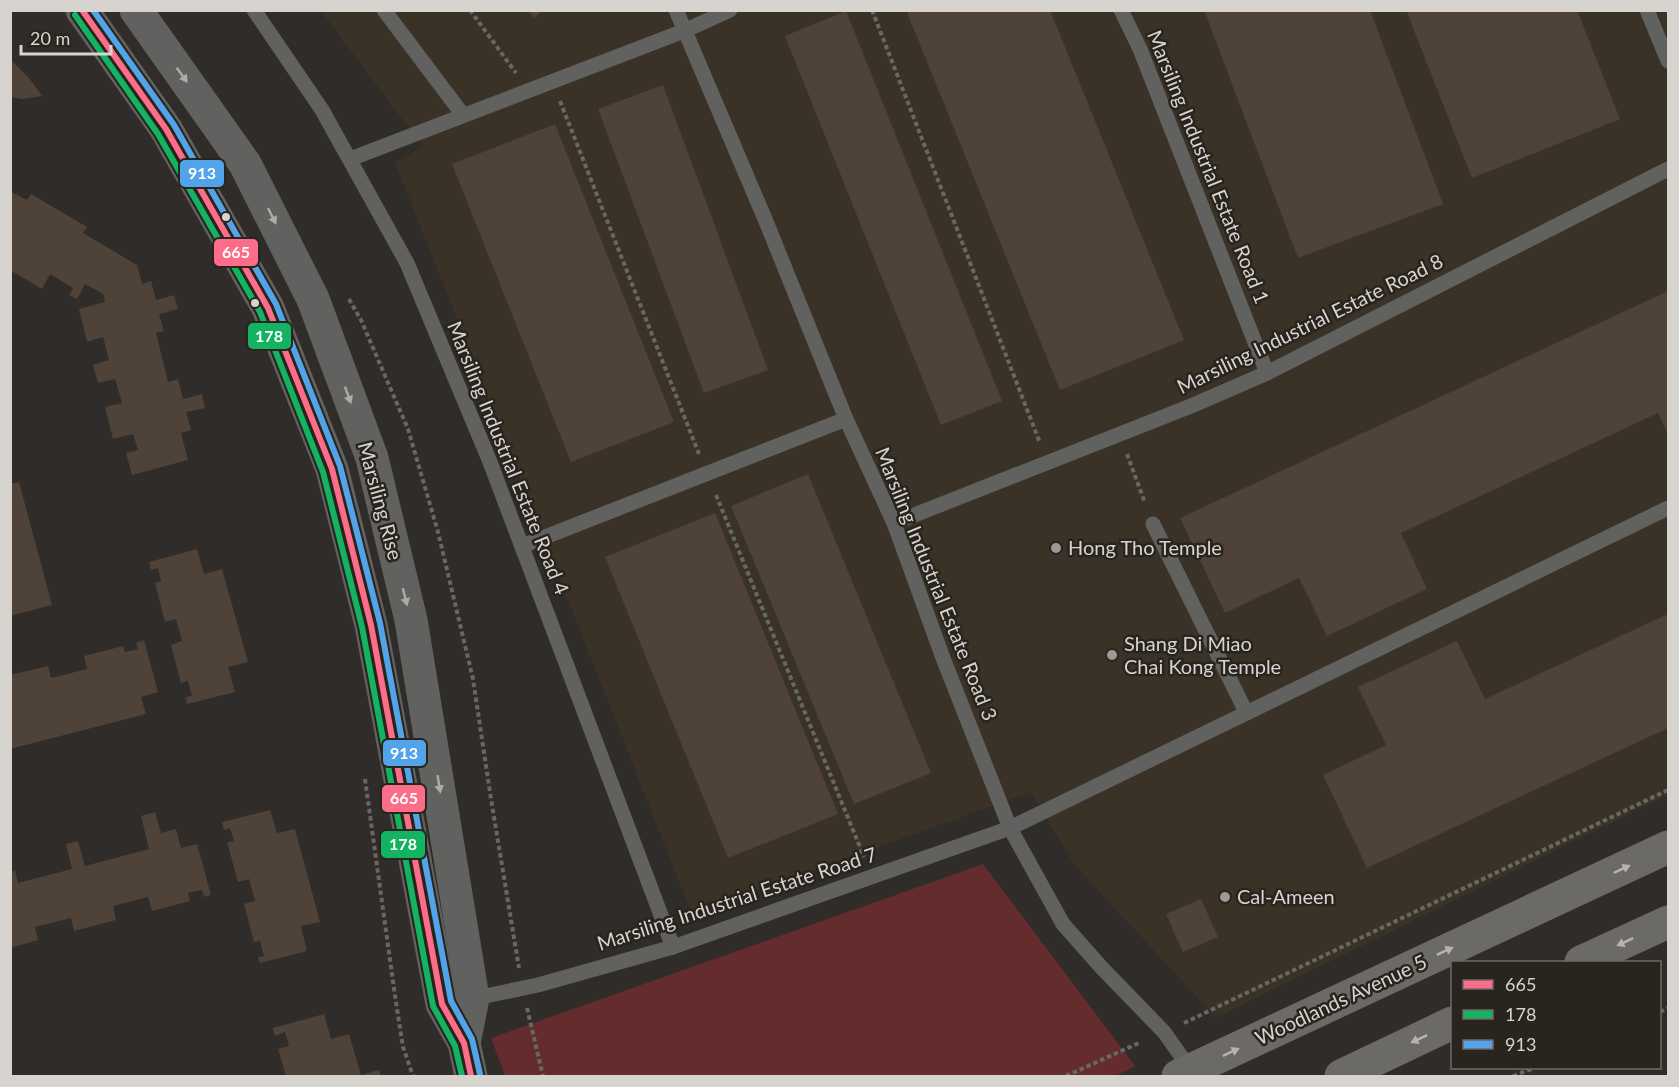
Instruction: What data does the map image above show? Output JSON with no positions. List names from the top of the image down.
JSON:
{
  "streets": {
    "main road": ["Woodlands Avenue 5"],
    "street": ["Marsiling Rise"],
    "lane": [
      "Marsiling Industrial Estate Road 1",
      "Marsiling Industrial Estate Road 8",
      "Marsiling Industrial Estate Road 4",
      "Marsiling Industrial Estate Road 3",
      "Marsiling Industrial Estate Road 7"
    ]
  },
  "crossings": [
    ["Marsiling Industrial Estate Road 1", "Marsiling Industrial Estate Road 8"],
    ["Marsiling Industrial Estate Road 8", "Marsiling Industrial Estate Road 3"],
    ["Marsiling Industrial Estate Road 4", "Marsiling Industrial Estate Road 7"],
    ["Marsiling Rise", "Marsiling Industrial Estate Road 7"],
    ["Marsiling Industrial Estate Road 3", "Marsiling Industrial Estate Road 7"],
    ["Marsiling Industrial Estate Road 3", "Woodlands Avenue 5"]
  ],
  "places": ["Hong Tho Temple", "Shang Di Miao Chai Kong Temple", "Cal-Ameen"],
  "lines": ["transit line 665", "transit line 913", "transit line 178"],
  "legend": ["665", "178", "913"],
  "scale_bar": "20 m"
}
